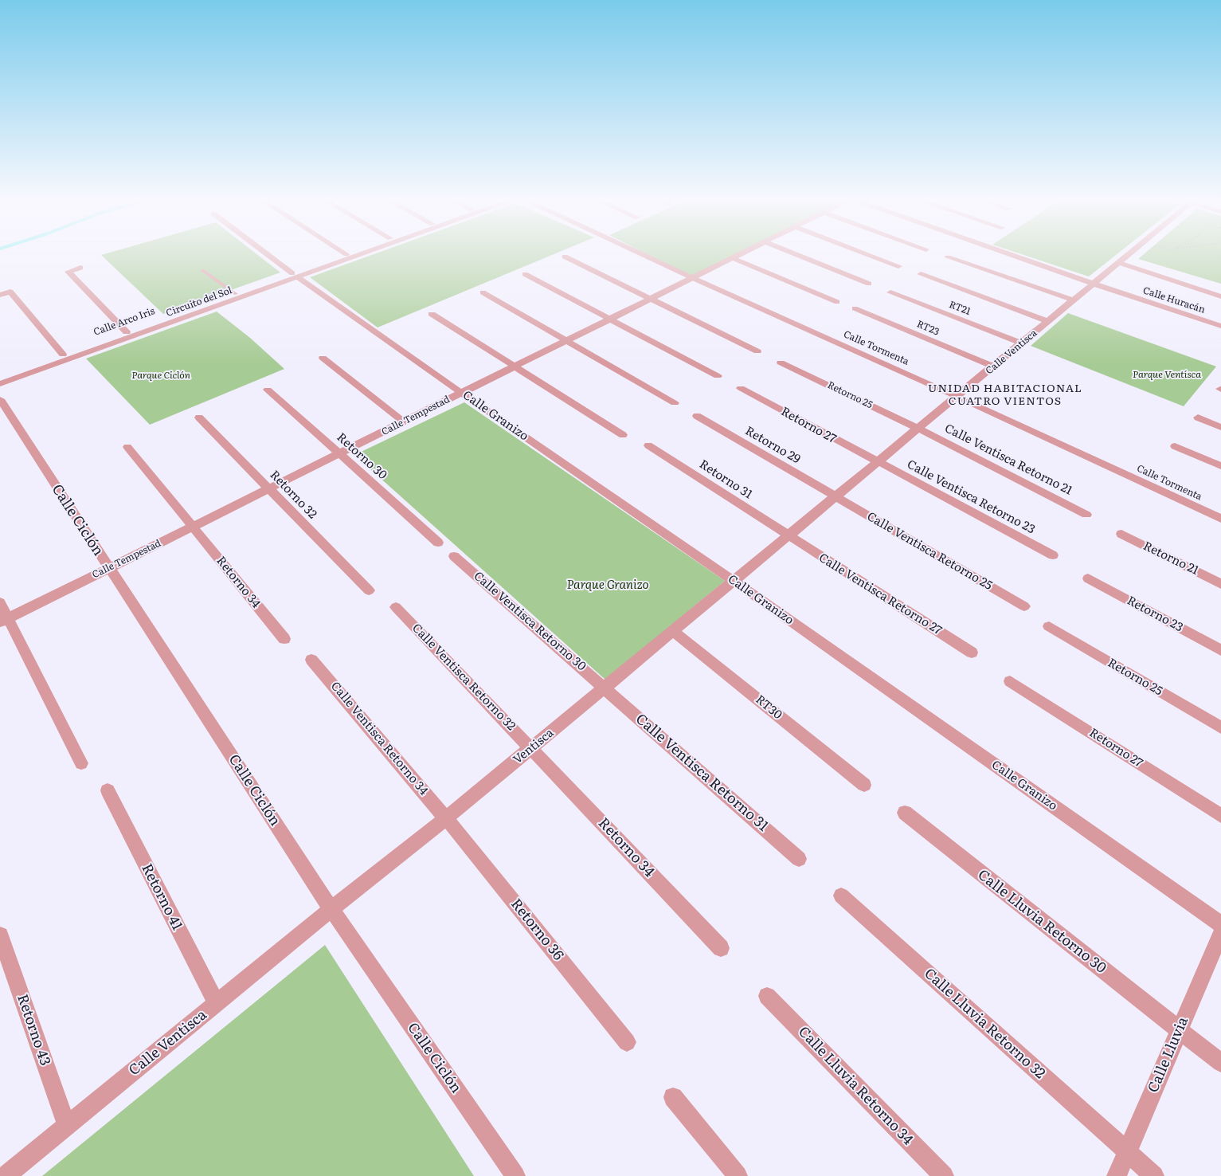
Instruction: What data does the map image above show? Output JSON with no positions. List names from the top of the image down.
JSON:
{
  "streets": {
    "street": [
      "Calle Huracán",
      "Circuito del Sol",
      "RT21",
      "Calle Arco Iris",
      "RT23",
      "Calle Tormenta",
      "Calle Ventisca",
      "Retorno 25",
      "Calle Tempestad",
      "Calle Granizo",
      "Retorno 27",
      "Retorno 29",
      "Retorno 30",
      "Calle Ventisca Retorno 21",
      "Retorno 31",
      "Retorno 32",
      "Calle Ventisca Retorno 23",
      "Calle Ciclón",
      "Calle Ventisca Retorno 25",
      "Retorno 21",
      "Retorno 34",
      "Calle Ventisca Retorno 27",
      "Retorno 23",
      "Calle Ventisca Retorno 30",
      "Calle Ventisca Retorno 32",
      "RT30",
      "Calle Ventisca Retorno 34",
      "Ventisca",
      "Calle Ventisca Retorno 31",
      "Retorno 41",
      "Calle Lluvia Retorno 30",
      "Retorno 36",
      "Calle Lluvia Retorno 32",
      "Retorno 43",
      "Calle Lluvia",
      "Calle Lluvia Retorno 34"
    ]
  },
  "crossings": [
    ["Calle Huracán", "Calle Ventisca"],
    ["Circuito del Sol", "Calle Arco Iris"],
    ["Circuito del Sol", "Calle Granizo"],
    ["RT21", "Calle Ventisca"],
    ["Calle Arco Iris", "Calle Granizo"],
    ["RT23", "Calle Ventisca"],
    ["Calle Tormenta", "Calle Ventisca"],
    ["Calle Tormenta", "Calle Tempestad"],
    ["Calle Ventisca", "Retorno 25"],
    ["Calle Ventisca", "Calle Granizo"],
    ["Calle Ventisca", "Retorno 27"],
    ["Calle Ventisca", "Retorno 29"],
    ["Calle Ventisca", "Calle Ventisca Retorno 21"],
    ["Calle Ventisca", "Retorno 31"],
    ["Calle Ventisca", "Calle Ventisca Retorno 23"],
    ["Calle Ventisca", "Calle Ciclón"],
    ["Calle Ventisca", "Calle Ventisca Retorno 25"],
    ["Calle Ventisca", "Calle Ventisca Retorno 27"],
    ["Calle Ventisca", "Ventisca"],
    ["Calle Ventisca", "Retorno 41"],
    ["Calle Ventisca", "Retorno 43"],
    ["Retorno 25", "Calle Ventisca Retorno 21"],
    ["Calle Tempestad", "Calle Granizo"],
    ["Calle Tempestad", "Retorno 30"],
    ["Calle Tempestad", "Retorno 32"],
    ["Calle Tempestad", "Calle Ciclón"],
    ["Calle Tempestad", "Retorno 34"],
    ["Calle Granizo", "Ventisca"],
    ["Retorno 27", "Calle Ventisca Retorno 23"],
    ["Retorno 29", "Calle Ventisca Retorno 25"],
    ["Retorno 31", "Calle Ventisca Retorno 27"],
    ["Calle Ciclón", "Ventisca"],
    ["Retorno 34", "Calle Ventisca Retorno 32"],
    ["Retorno 34", "Ventisca"],
    ["Calle Ventisca Retorno 30", "Ventisca"],
    ["Calle Ventisca Retorno 30", "Calle Ventisca Retorno 31"],
    ["Calle Ventisca Retorno 32", "Ventisca"],
    ["RT30", "Ventisca"],
    ["Calle Ventisca Retorno 34", "Ventisca"],
    ["Calle Ventisca Retorno 34", "Retorno 36"],
    ["Ventisca", "Calle Ventisca Retorno 31"],
    ["Ventisca", "Retorno 36"],
    ["Calle Lluvia Retorno 30", "Calle Lluvia"],
    ["Calle Lluvia Retorno 32", "Calle Lluvia"]
  ],
  "districts": ["UNIDAD HABITACIONAL CUATRO VIENTOS"],
  "parks": ["Parque Ventísca", "Parque Ciclón", "Parque Granizo"]
}
